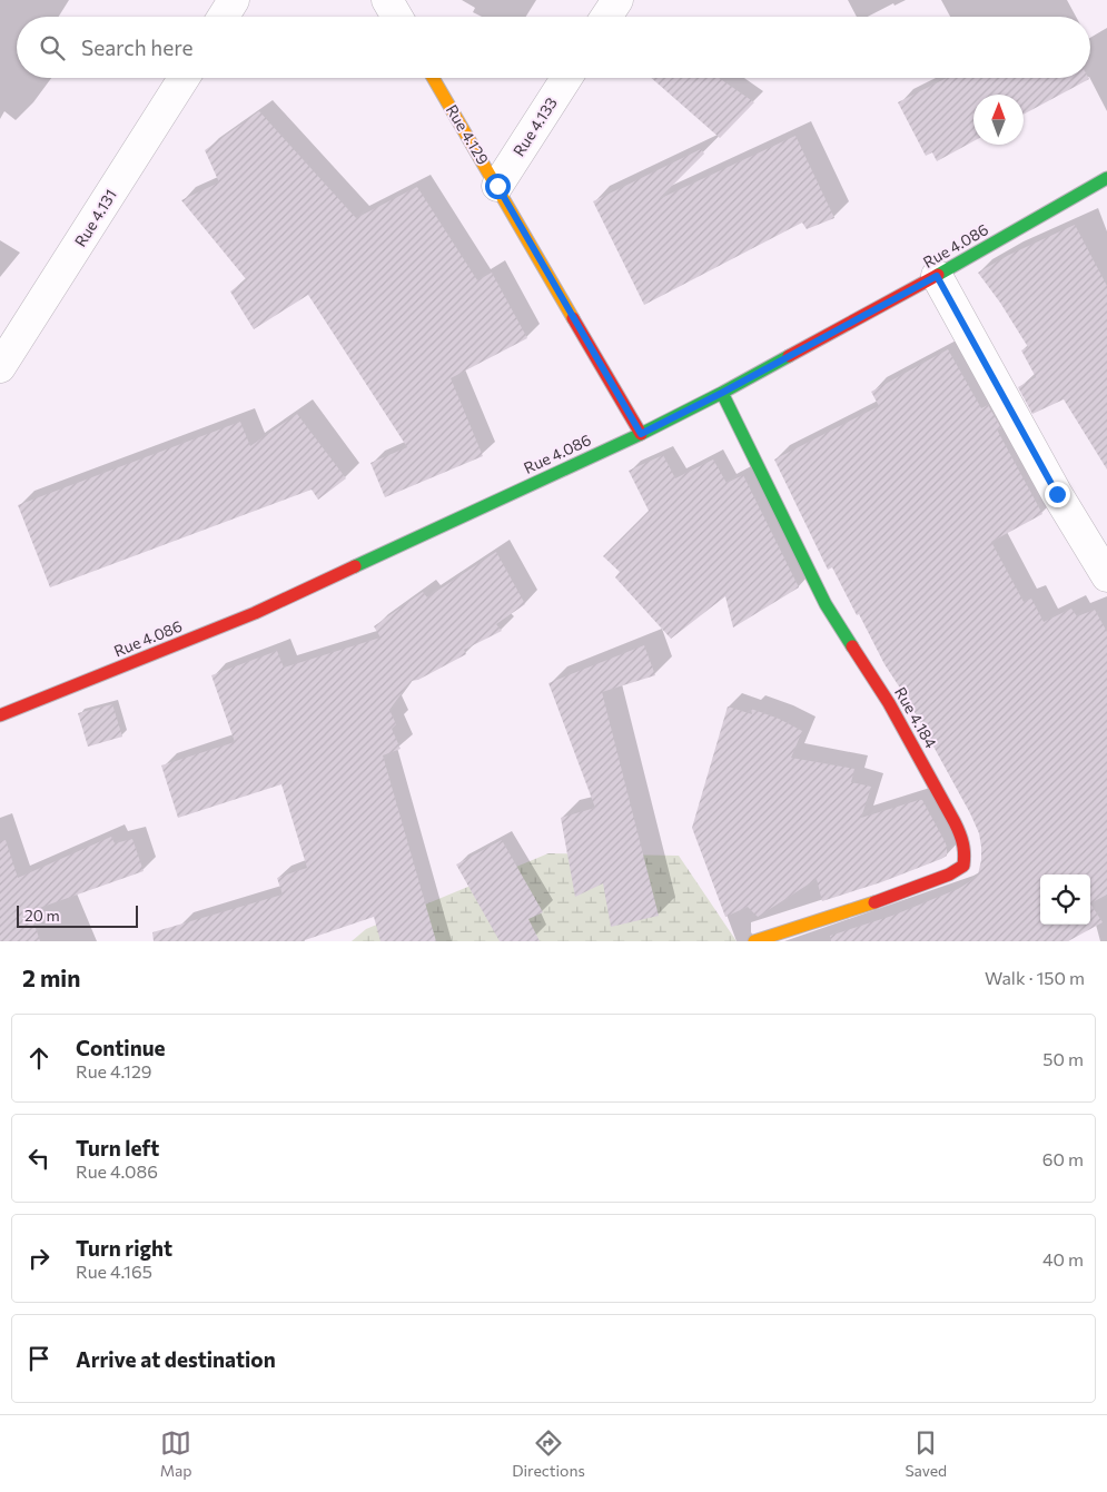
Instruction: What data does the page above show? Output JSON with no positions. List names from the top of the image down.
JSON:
{
  "streets": {
    "street": [
      "Rue 4.133",
      "Rue 4.129",
      "Rue 4.131",
      "Rue 4.086",
      "Rue 4.184"
    ]
  },
  "crossings": [
    ["Rue 4.133", "Rue 4.129"],
    ["Rue 4.129", "Rue 4.086"],
    ["Rue 4.086", "Rue 4.184"]
  ],
  "scale_bar": "20 m",
  "north": "top",
  "page": {
    "search": "Search here",
    "scale": "20 m",
    "heading": ["2 min", "Walk · 150 m"],
    "list": [
      ["Continue", "Rue 4.129", "50 m"],
      ["Turn left", "Rue 4.086", "60 m"],
      ["Turn right", "Rue 4.165", "40 m"],
      "Arrive at destination"
    ],
    "nav": ["Map", "Directions", "Saved"]
  }
}
